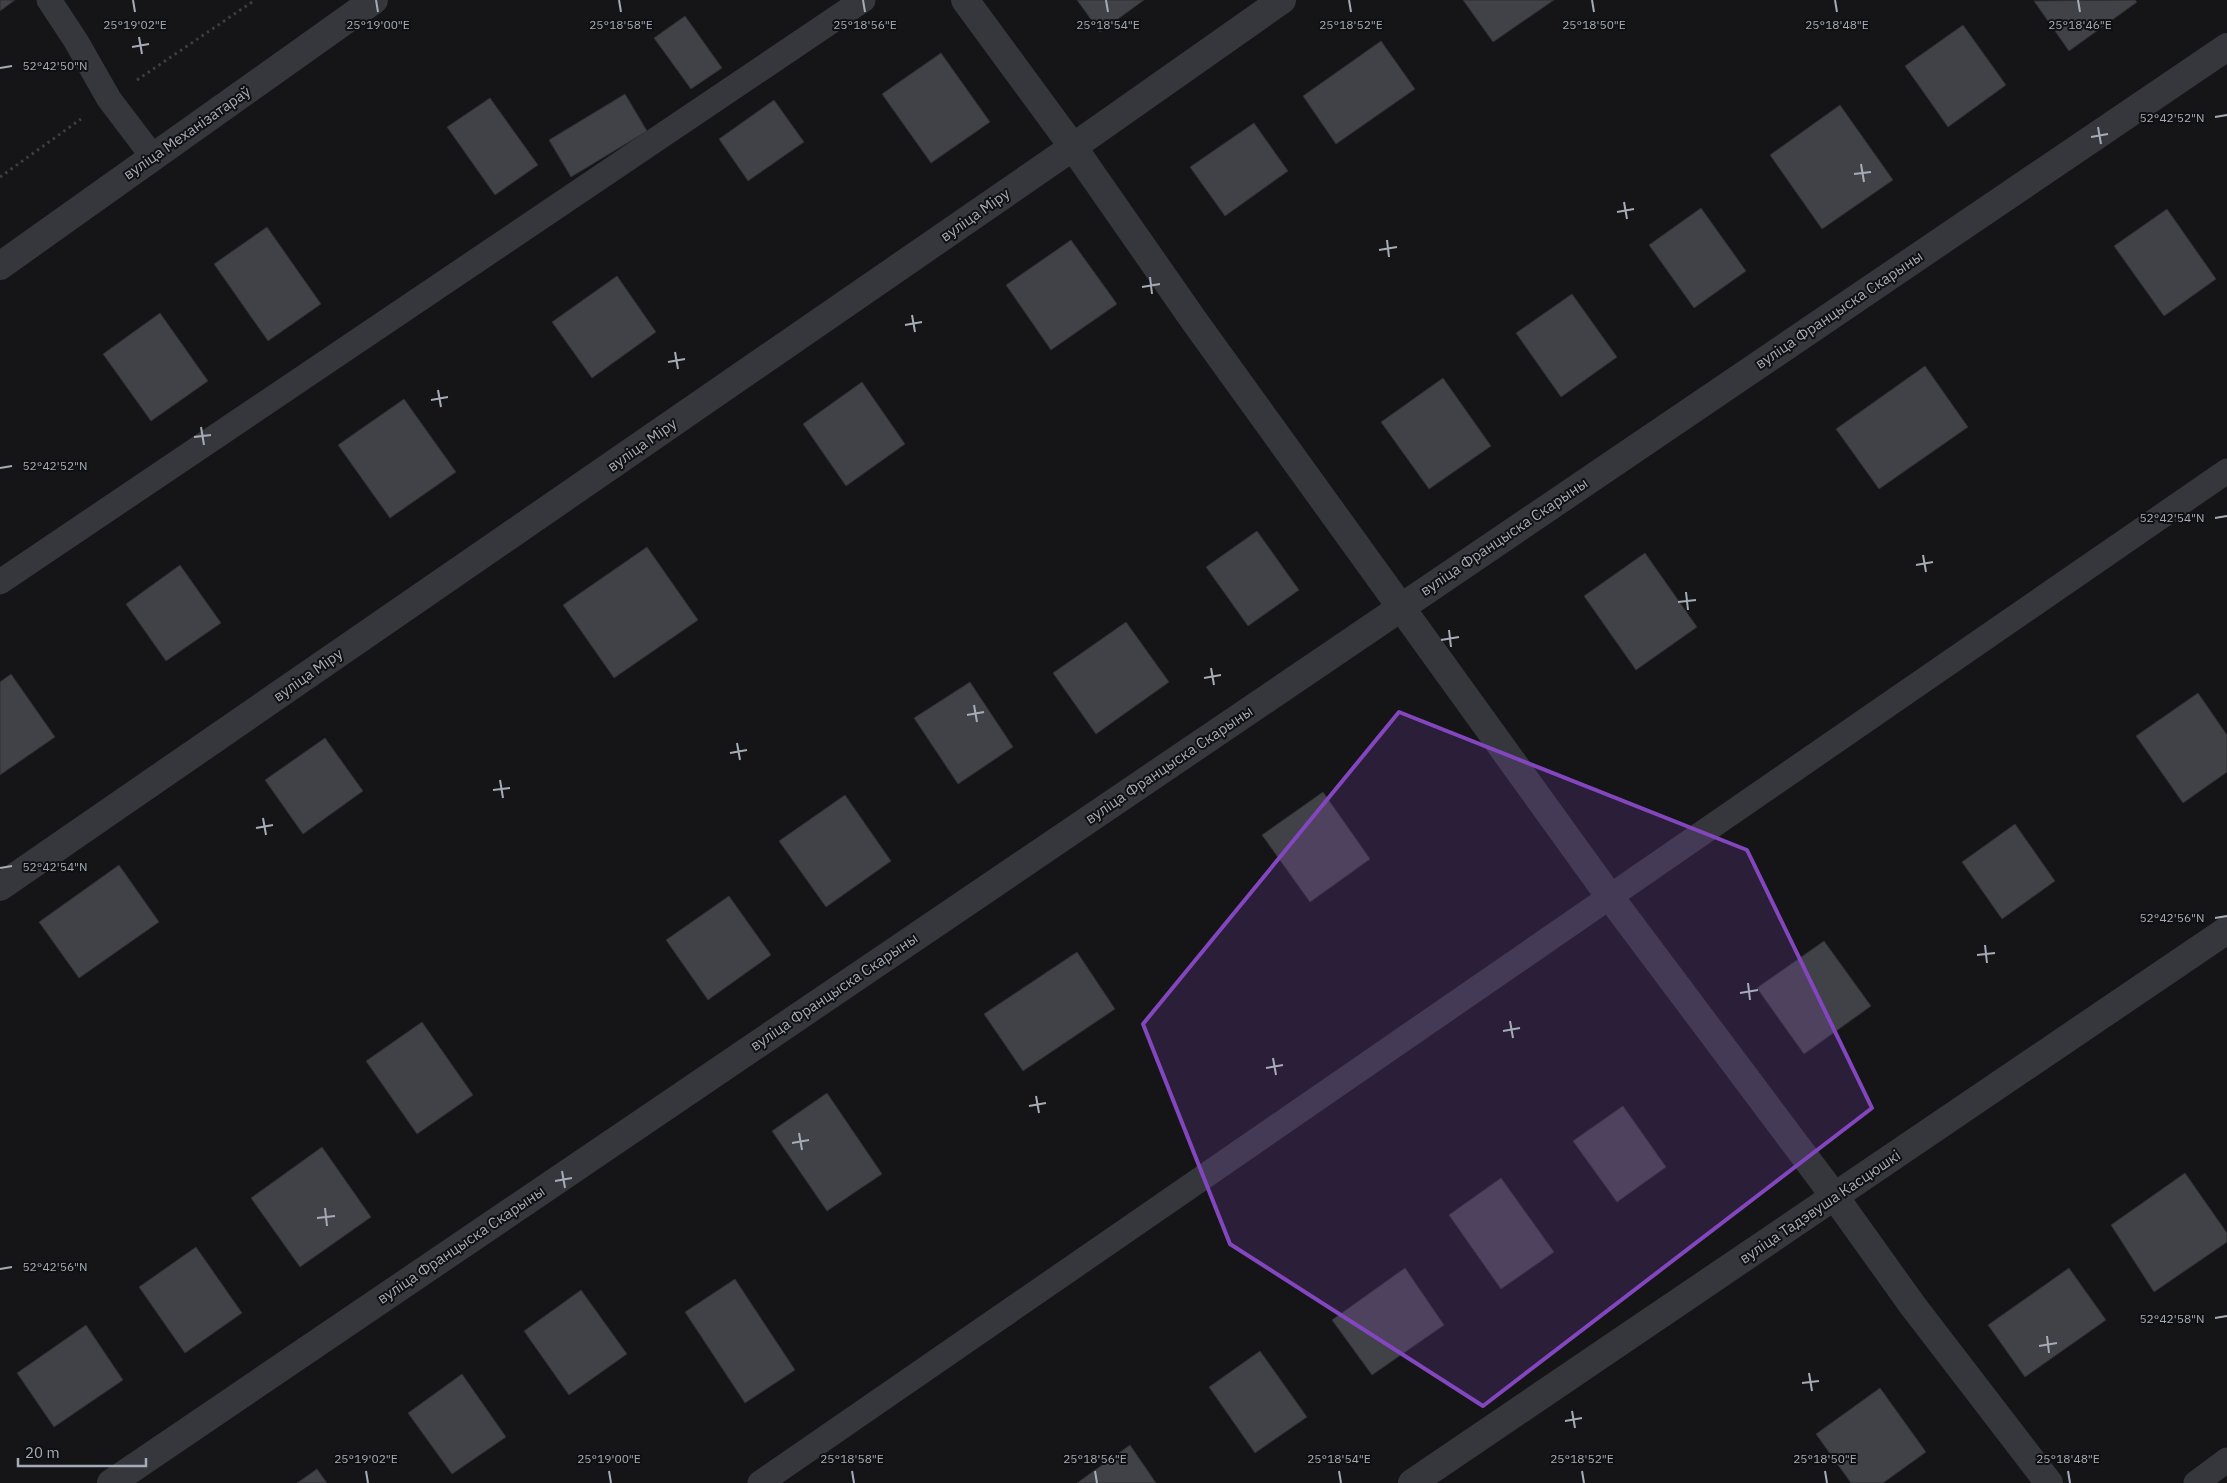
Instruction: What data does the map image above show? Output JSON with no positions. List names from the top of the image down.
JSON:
{
  "streets": {
    "street": [
      "вуліца Механізатараў",
      "вуліца Міру",
      "вуліца Францыска Скарыны",
      "вуліца Тадэвуша Касцюшкі"
    ]
  },
  "scale_bar": "20 m",
  "coordinates": [
    "25°19'02\"E",
    "25°19'00\"E",
    "25°18'58\"E",
    "25°18'56\"E",
    "25°18'54\"E",
    "25°18'52\"E",
    "25°18'50\"E",
    "25°18'48\"E",
    "25°18'46\"E",
    "52°42'50\"N",
    "52°42'52\"N",
    "52°42'54\"N",
    "52°42'56\"N",
    "52°42'58\"N"
  ]
}
